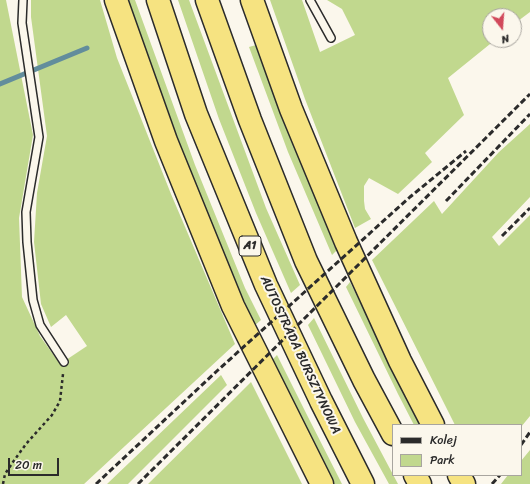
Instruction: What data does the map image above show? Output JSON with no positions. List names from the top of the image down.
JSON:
{
  "streets": {
    "highway": ["A1", "AUTOSTRADA BURSZTYNOWA"]
  },
  "legend": ["Kolej", "Park"],
  "scale_bar": "20 m",
  "north": "bottom"
}
